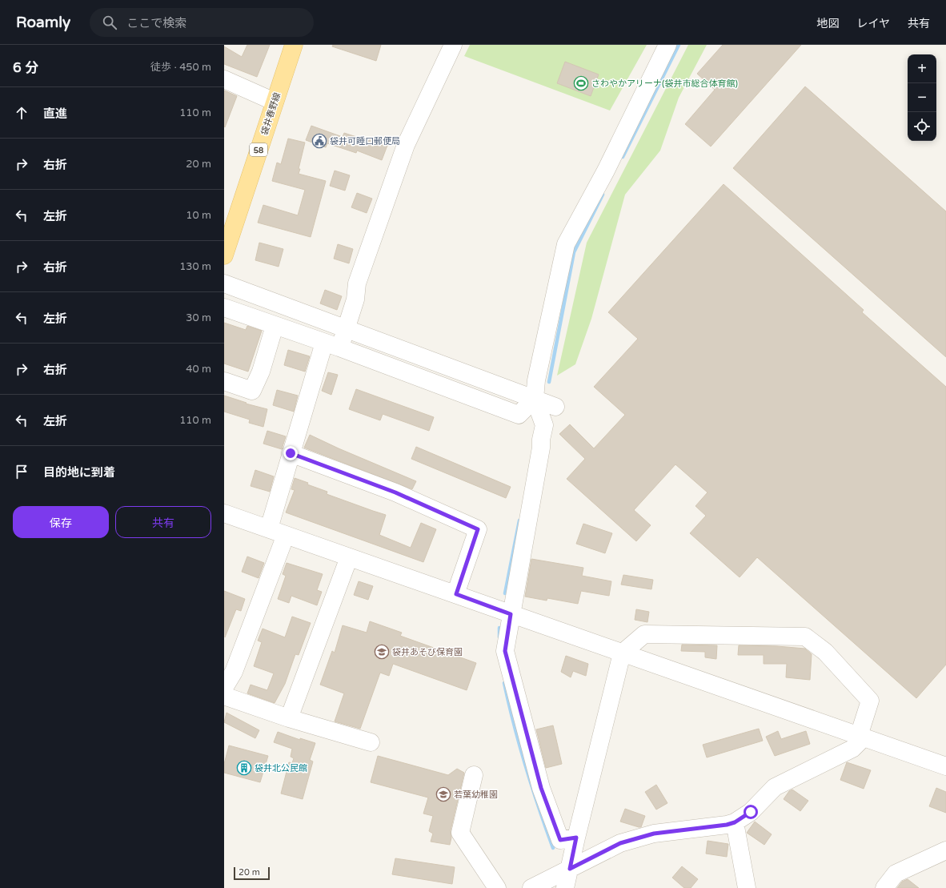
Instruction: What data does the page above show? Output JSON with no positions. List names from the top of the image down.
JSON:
{
  "streets": {
    "main road": ["袋井春野線", "58"]
  },
  "places": {
    "sports": ["さわやかアリーナ(袋井市総合体育館)"],
    "public building": ["袋井可睡口郵便局"],
    "school or university": ["袋井あそび保育園", "若葉幼稚園"],
    "building": ["袋井北公民館"]
  },
  "scale_bar": "20 m",
  "page": {
    "header": "Roamly",
    "search": "ここで検索",
    "nav": ["地図", "レイヤ", "共有"],
    "heading": ["6 分", "徒歩 · 450 m"],
    "map_buttons": ["+", "−"],
    "list": [
      ["直進", "110 m"],
      ["右折", "20 m"],
      ["左折", "10 m"],
      ["右折", "130 m"],
      ["左折", "30 m"],
      ["右折", "40 m"],
      ["左折", "110 m"],
      "目的地に到着"
    ],
    "buttons": ["保存", "共有"],
    "scale": "20 m"
  }
}
